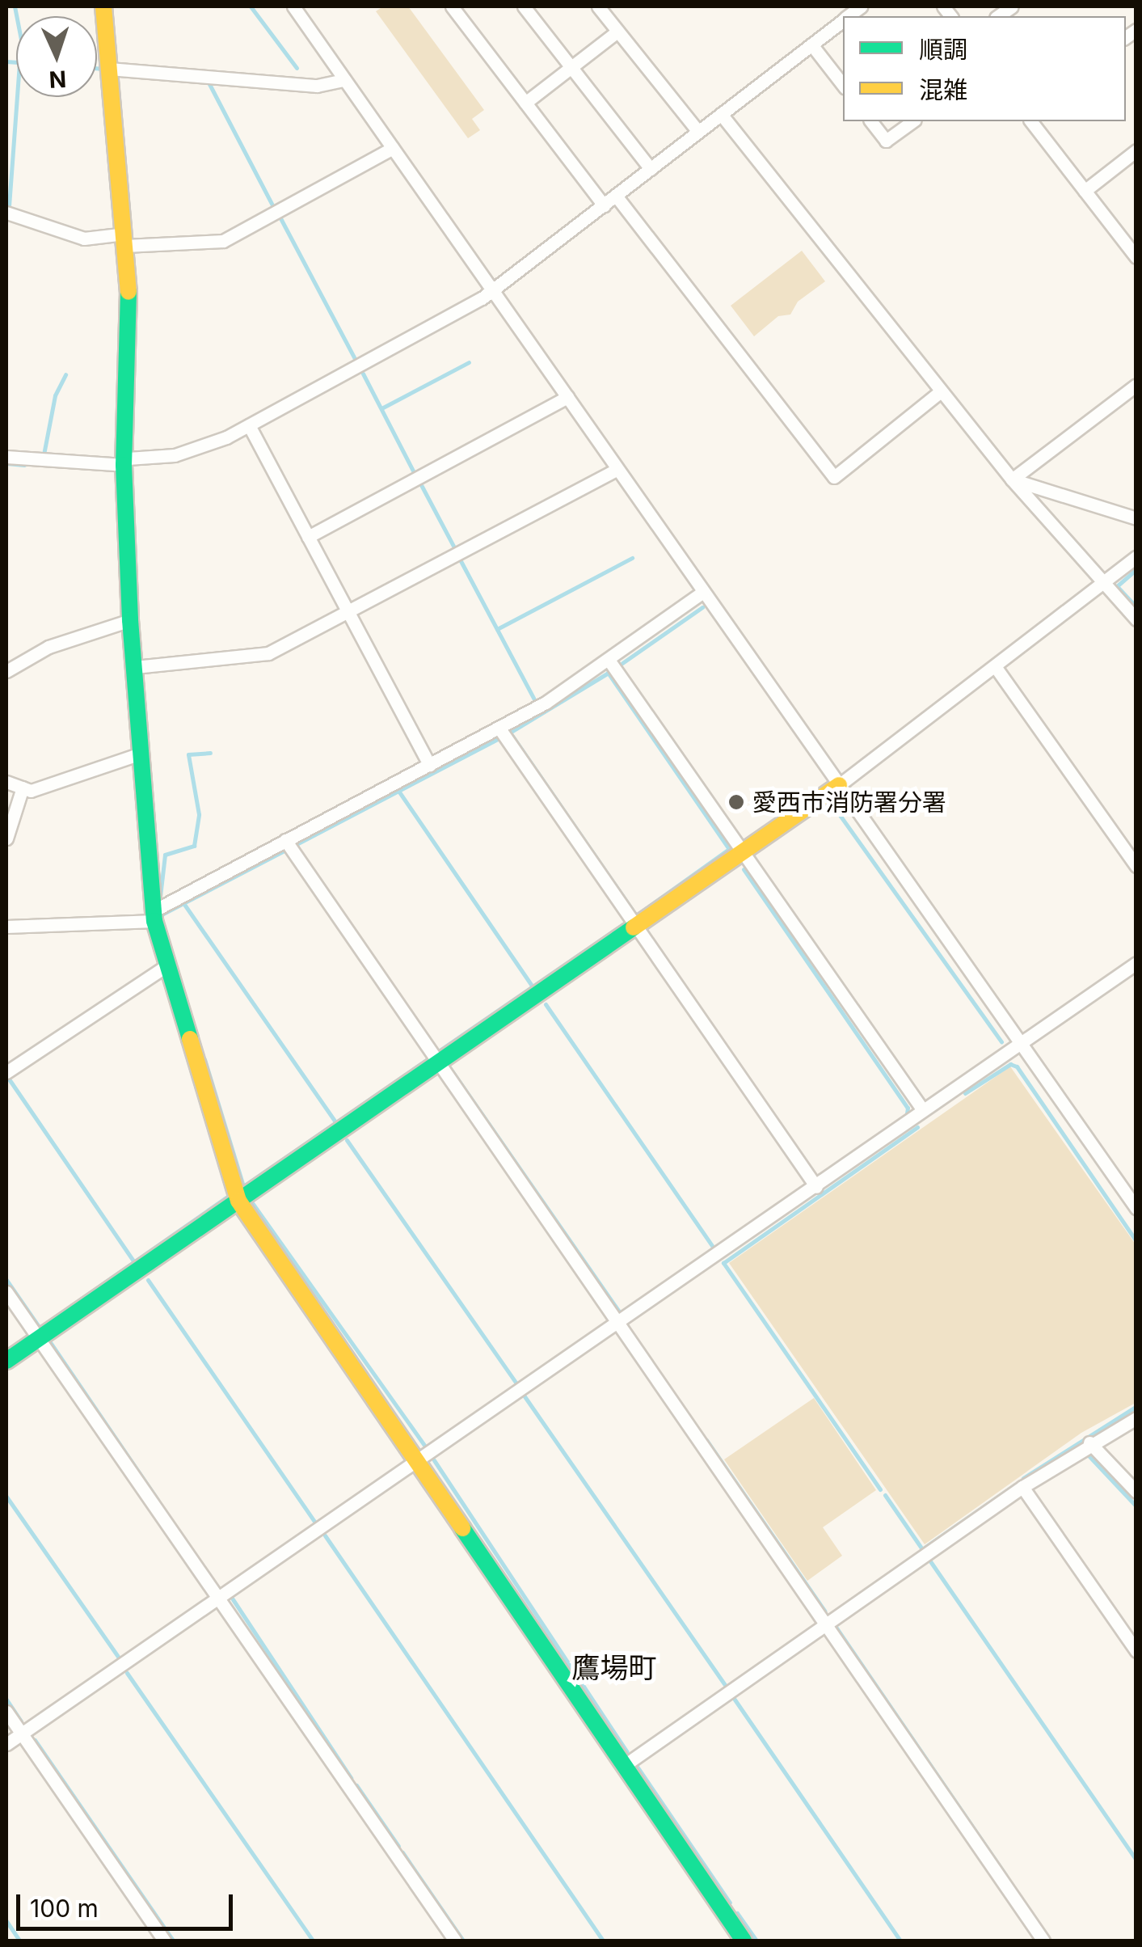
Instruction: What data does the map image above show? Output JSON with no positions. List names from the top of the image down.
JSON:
{
  "districts": ["鷹場町"],
  "places": ["愛西市消防署分署"],
  "legend": ["順調", "混雑"],
  "scale_bar": "100 m",
  "north": "bottom"
}
